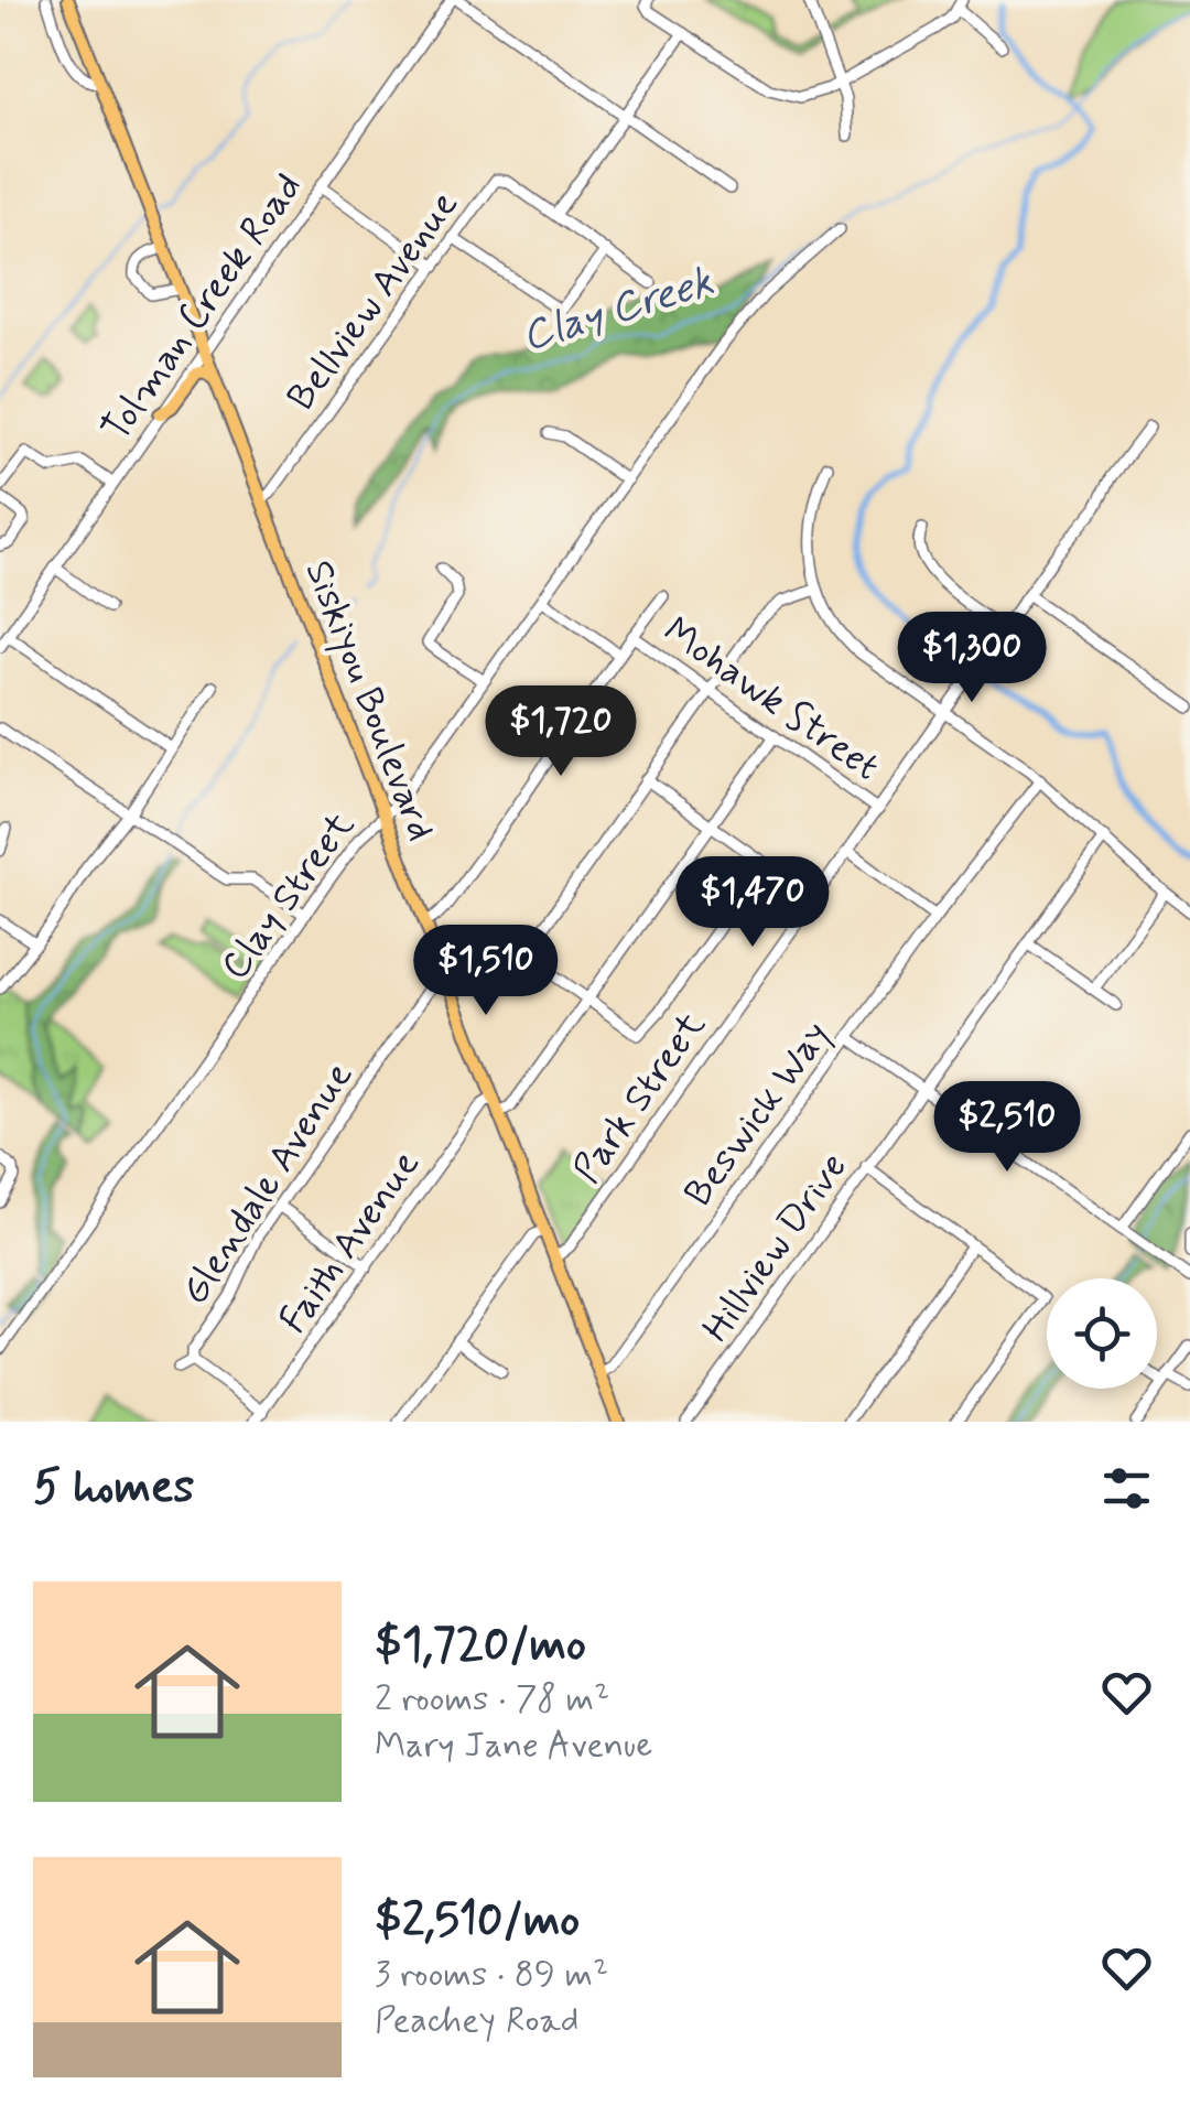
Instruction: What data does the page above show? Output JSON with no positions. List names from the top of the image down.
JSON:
{
  "streets": {
    "main road": ["Siskiyou Boulevard"],
    "street": [
      "Bellview Avenue",
      "Tolman Creek Road",
      "Mohawk Street",
      "Clay Street",
      "Park Street",
      "Beswick Way",
      "Glendale Avenue",
      "Faith Avenue",
      "Hillview Drive"
    ]
  },
  "crossings": [
    ["Bellview Avenue", "Siskiyou Boulevard"],
    ["Tolman Creek Road", "Siskiyou Boulevard"],
    ["Mohawk Street", "Clay Street"],
    ["Mohawk Street", "Park Street"],
    ["Siskiyou Boulevard", "Clay Street"],
    ["Siskiyou Boulevard", "Park Street"],
    ["Siskiyou Boulevard", "Beswick Way"],
    ["Siskiyou Boulevard", "Glendale Avenue"],
    ["Siskiyou Boulevard", "Faith Avenue"]
  ],
  "water": ["Clay Creek"],
  "page": {
    "price": [
      "$1,300",
      "$1,720",
      "$1,470",
      "$1,510",
      "$2,510"
    ],
    "heading": "5 homes",
    "list": [
      {
        "name": "$1,720/mo",
        "note": "2 rooms · 78 m² · Mary Jane Avenue"
      },
      {
        "name": "$2,510/mo",
        "note": "3 rooms · 89 m² · Peachey Road"
      }
    ]
  }
}
